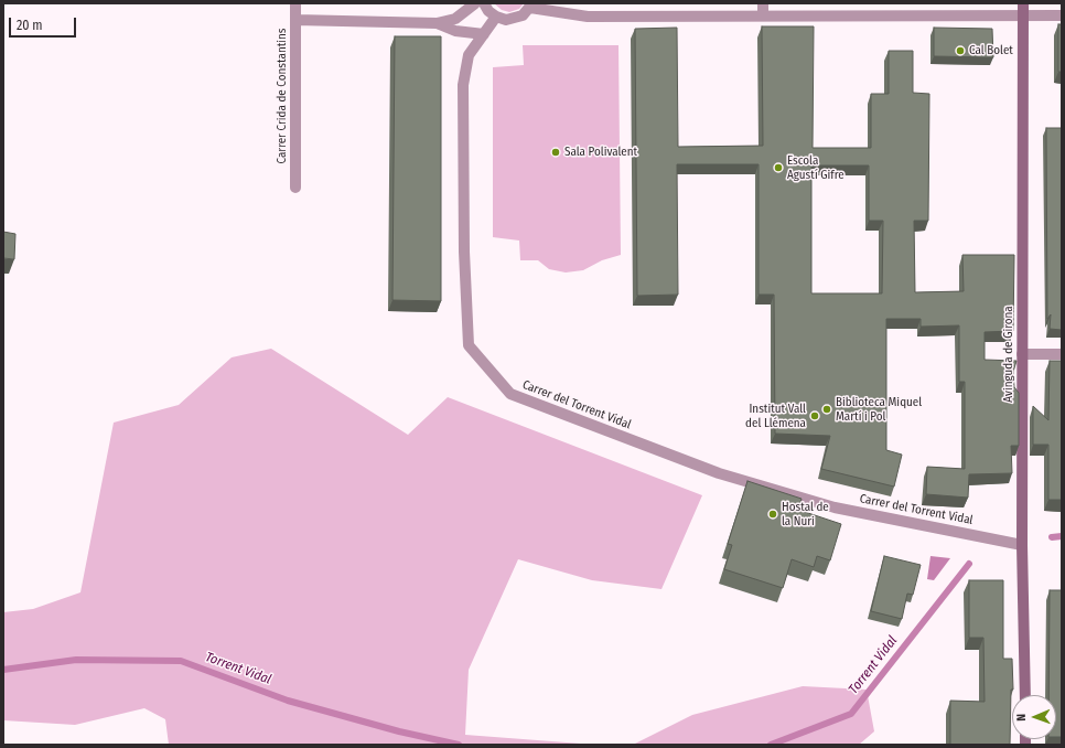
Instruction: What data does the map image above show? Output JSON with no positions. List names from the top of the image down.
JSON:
{
  "streets": {
    "main road": ["Avinguda de Girona"],
    "street": ["Carrer Crida de Constantins", "Carrer del Torrent Vidal"]
  },
  "crossings": [
    ["Avinguda de Girona", "Carrer del Torrent Vidal"]
  ],
  "water": ["Torrent Vidal"],
  "places": [
    "Cal Bolet",
    "Sala Polivalent",
    "Escola Agustí Gifre",
    "Biblioteca Miquel Martí i Pol",
    "Institut Vall del Llémena",
    "Hostal de la Nuri"
  ],
  "scale_bar": "20 m",
  "north": "left"
}
